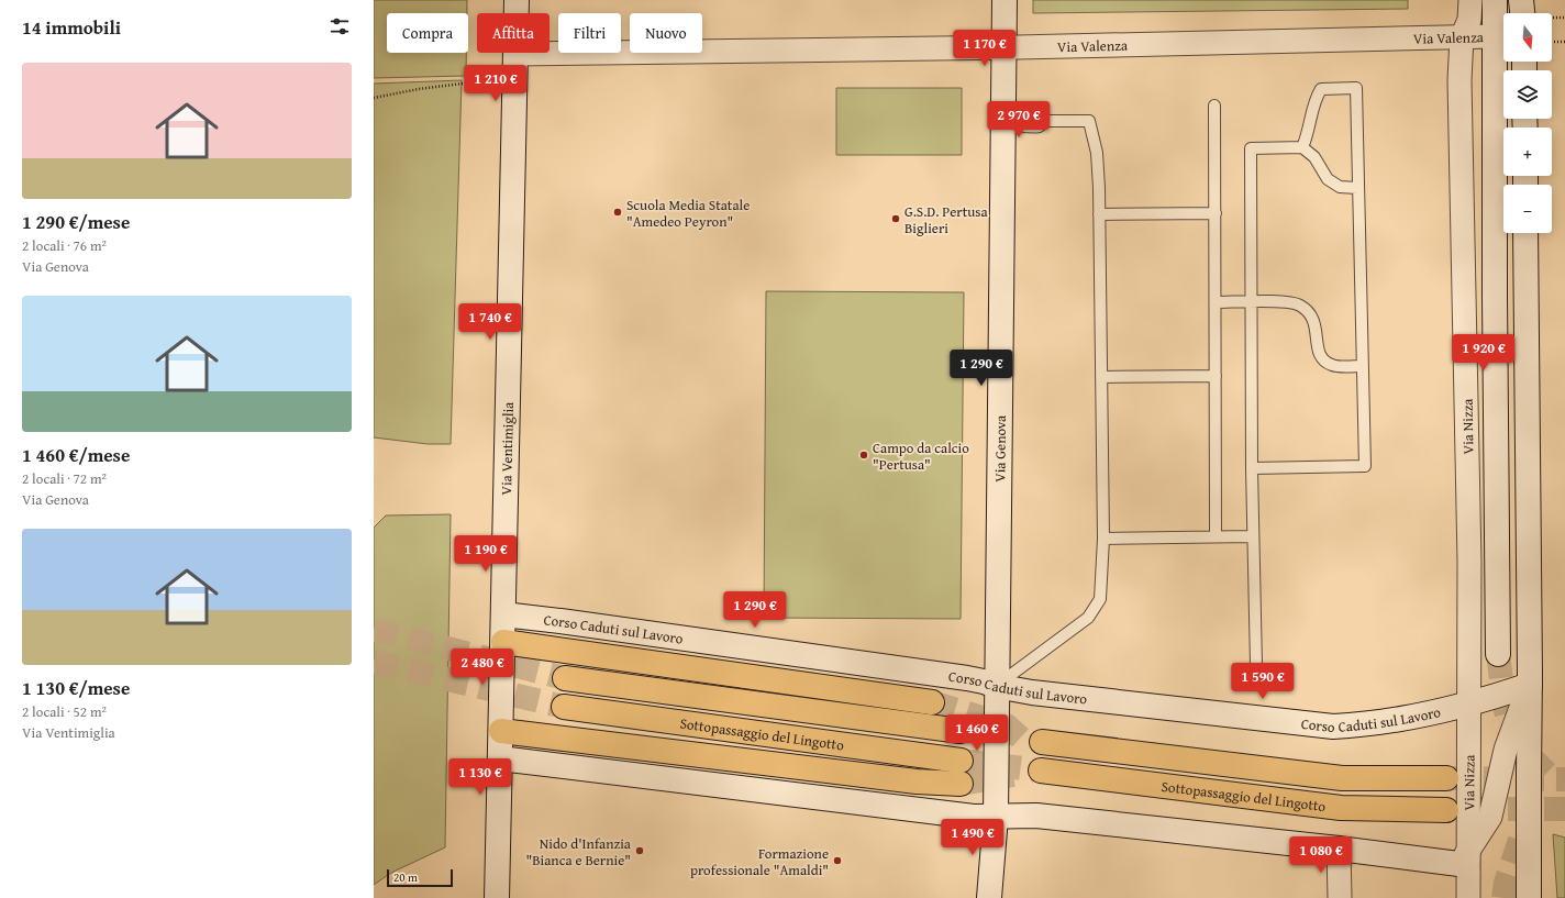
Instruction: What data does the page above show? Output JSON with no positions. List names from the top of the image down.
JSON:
{
  "streets": {
    "main road": ["Sottopassaggio del Lingotto"],
    "street": [
      "Via Valenza",
      "Via Nizza",
      "Via Ventimiglia",
      "Via Genova",
      "Corso Caduti sul Lavoro"
    ]
  },
  "crossings": [
    ["Via Valenza", "Via Nizza"],
    ["Via Valenza", "Via Ventimiglia"],
    ["Via Valenza", "Via Genova"],
    ["Via Nizza", "Corso Caduti sul Lavoro"],
    ["Via Ventimiglia", "Corso Caduti sul Lavoro"],
    ["Via Ventimiglia", "Sottopassaggio del Lingotto"],
    ["Via Genova", "Corso Caduti sul Lavoro"]
  ],
  "places": [
    "Scuola Media Statale \"Amedeo Peyron\"",
    "G.S.D. Pertusa Biglieri",
    "Campo da calcio \"Pertusa\"",
    "Nido d'Infanzia \"Bianca e Bernie\"",
    "Formazione professionale \"Amaldi\""
  ],
  "scale_bar": "20 m",
  "north": "bottom",
  "page": {
    "heading": "14 immobili",
    "map_buttons": ["+", "−"],
    "chip": [
      "Compra",
      "Affitta",
      "Filtri",
      "Nuovo"
    ],
    "price": [
      "1 170 €",
      "1 210 €",
      "2 970 €",
      "1 740 €",
      "1 920 €",
      "1 290 €",
      "1 190 €",
      "1 290 €",
      "2 480 €",
      "1 590 €",
      "1 460 €",
      "1 130 €",
      "1 490 €",
      "1 080 €"
    ],
    "list": [
      {
        "name": "1 290 €/mese",
        "note": "2 locali · 76 m² · Via Genova"
      },
      {
        "name": "1 460 €/mese",
        "note": "2 locali · 72 m² · Via Genova"
      },
      {
        "name": "1 130 €/mese",
        "note": "2 locali · 52 m² · Via Ventimiglia"
      }
    ],
    "scale": "20 m"
  }
}
